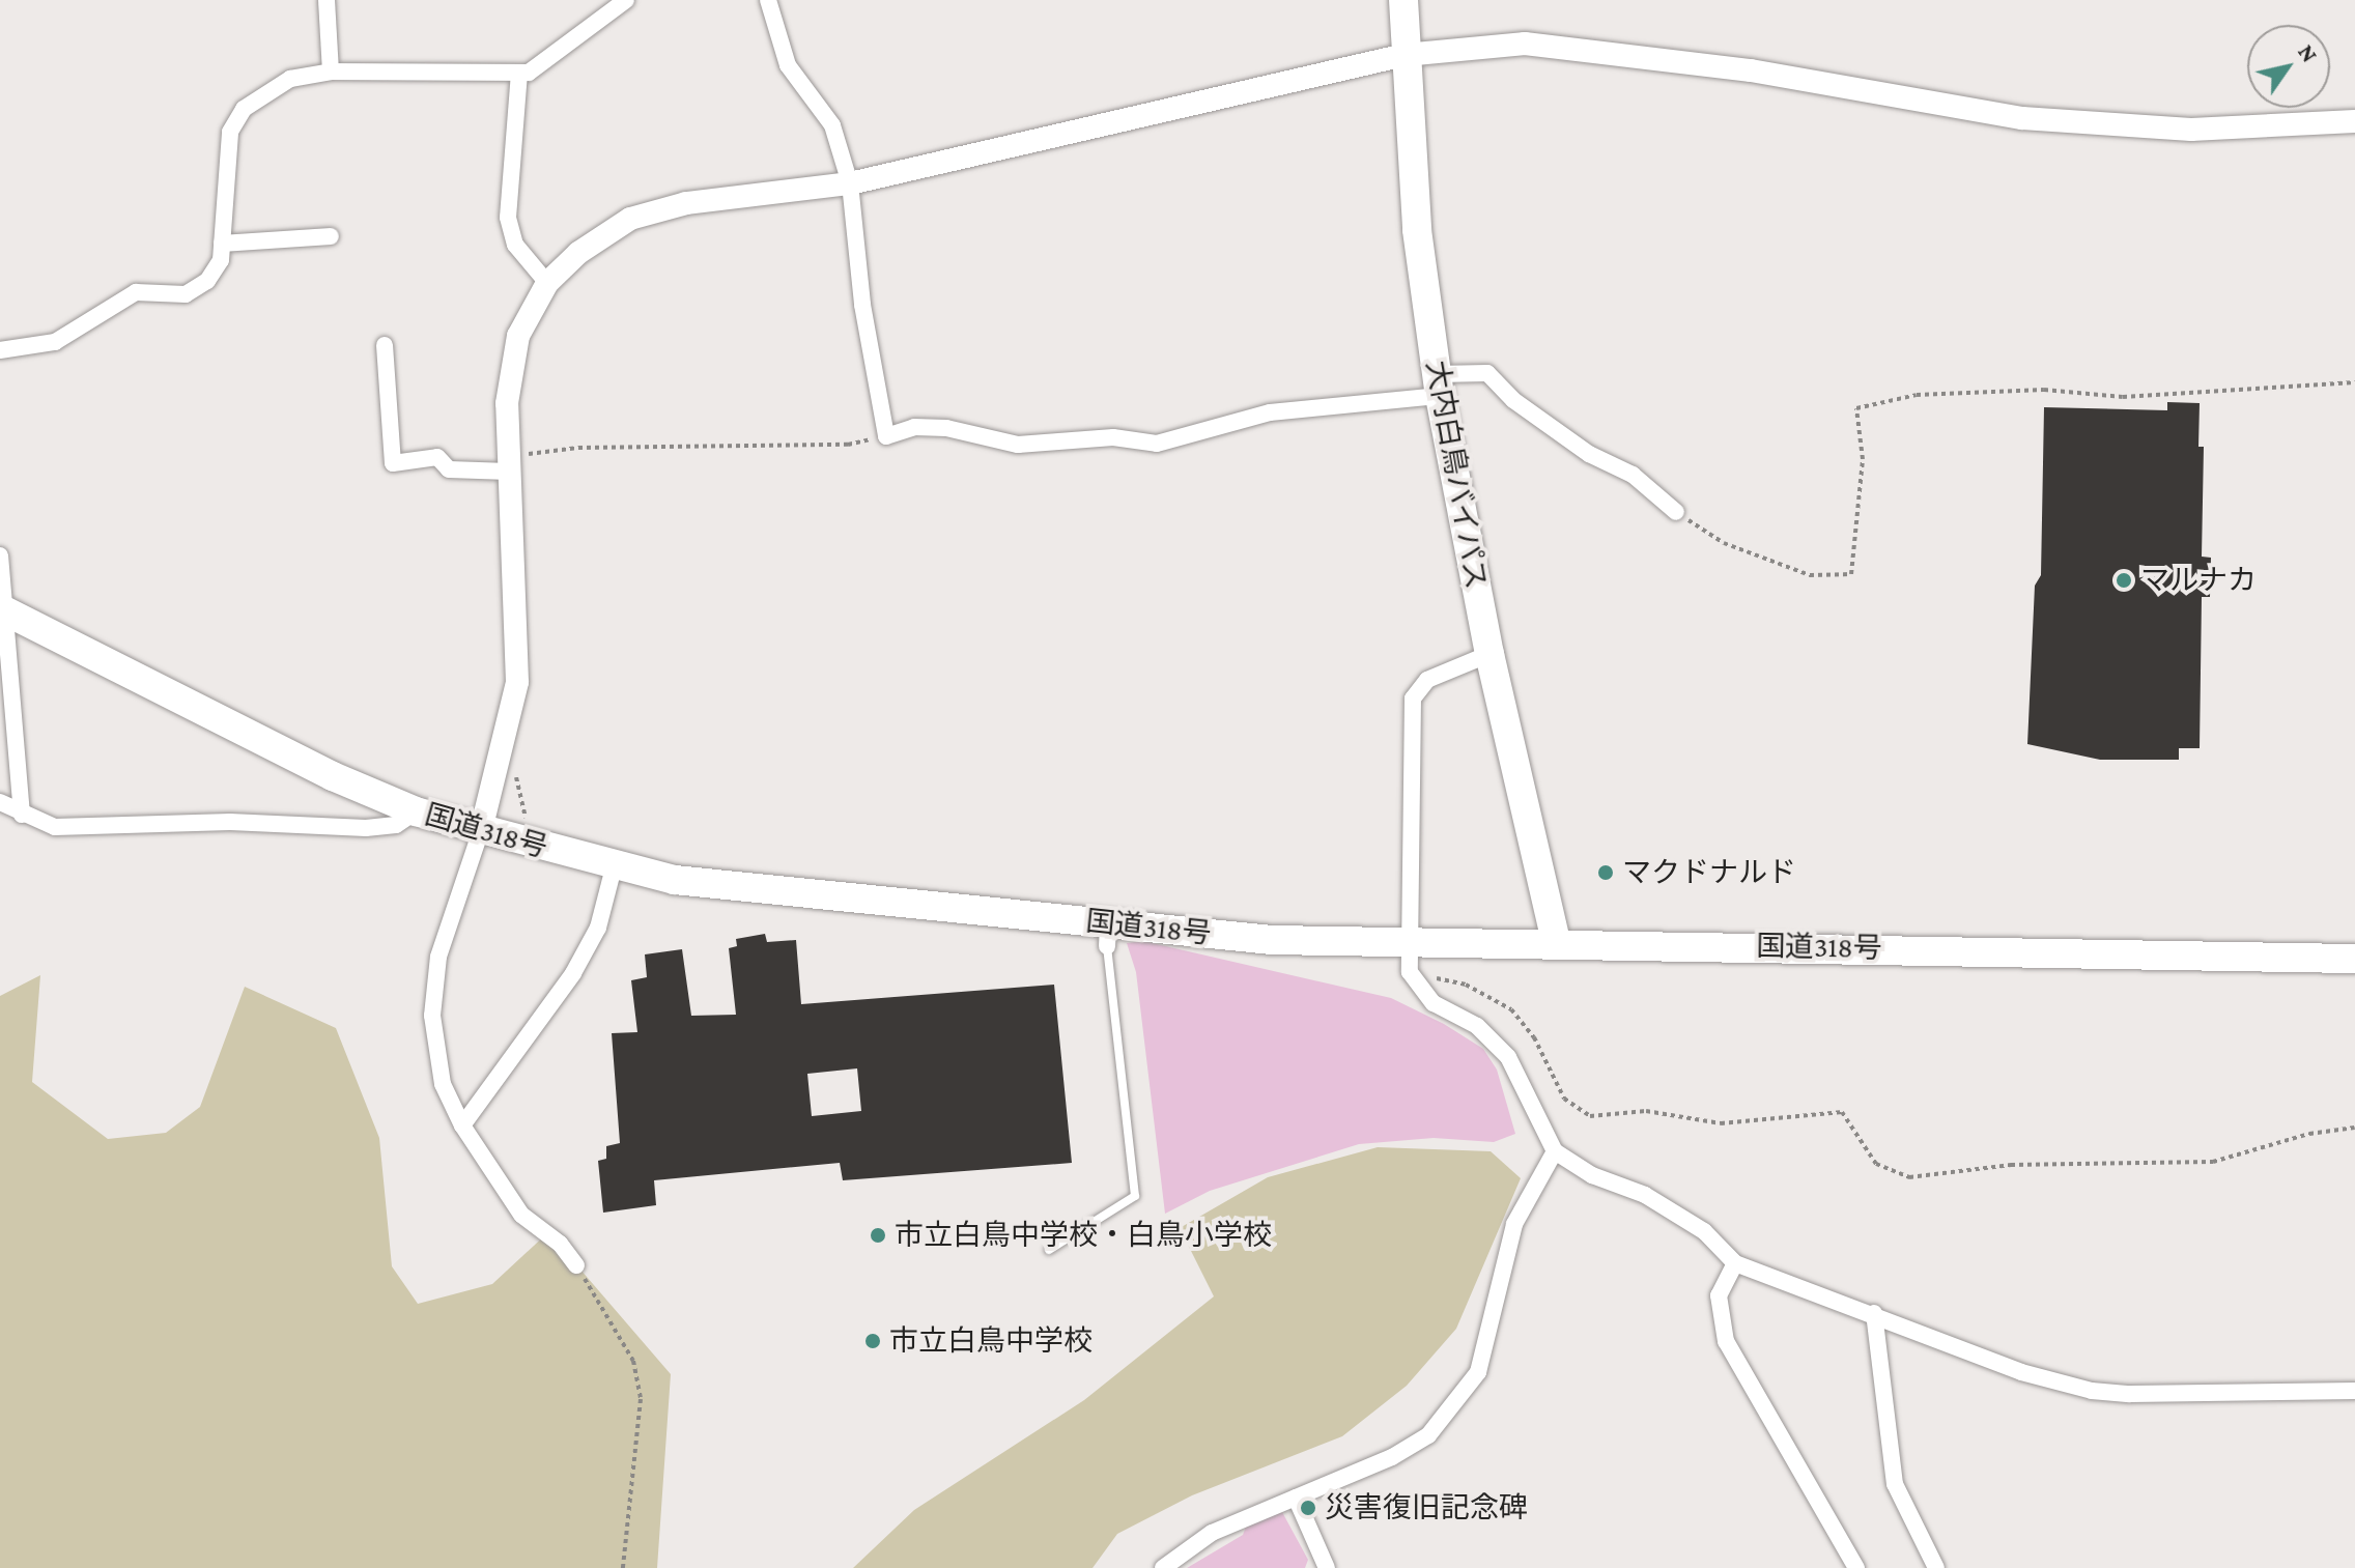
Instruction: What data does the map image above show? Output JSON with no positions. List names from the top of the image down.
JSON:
{
  "streets": {
    "highway": ["大内白鳥バイパス", "国道318号"]
  },
  "crossings": [
    ["大内白鳥バイパス", "国道318号"]
  ],
  "places": [
    "マルナカ",
    "マクドナルド",
    "市立白鳥中学校・白鳥小学校",
    "市立白鳥中学校",
    "災害復旧記念碑"
  ],
  "north": "top right"
}
